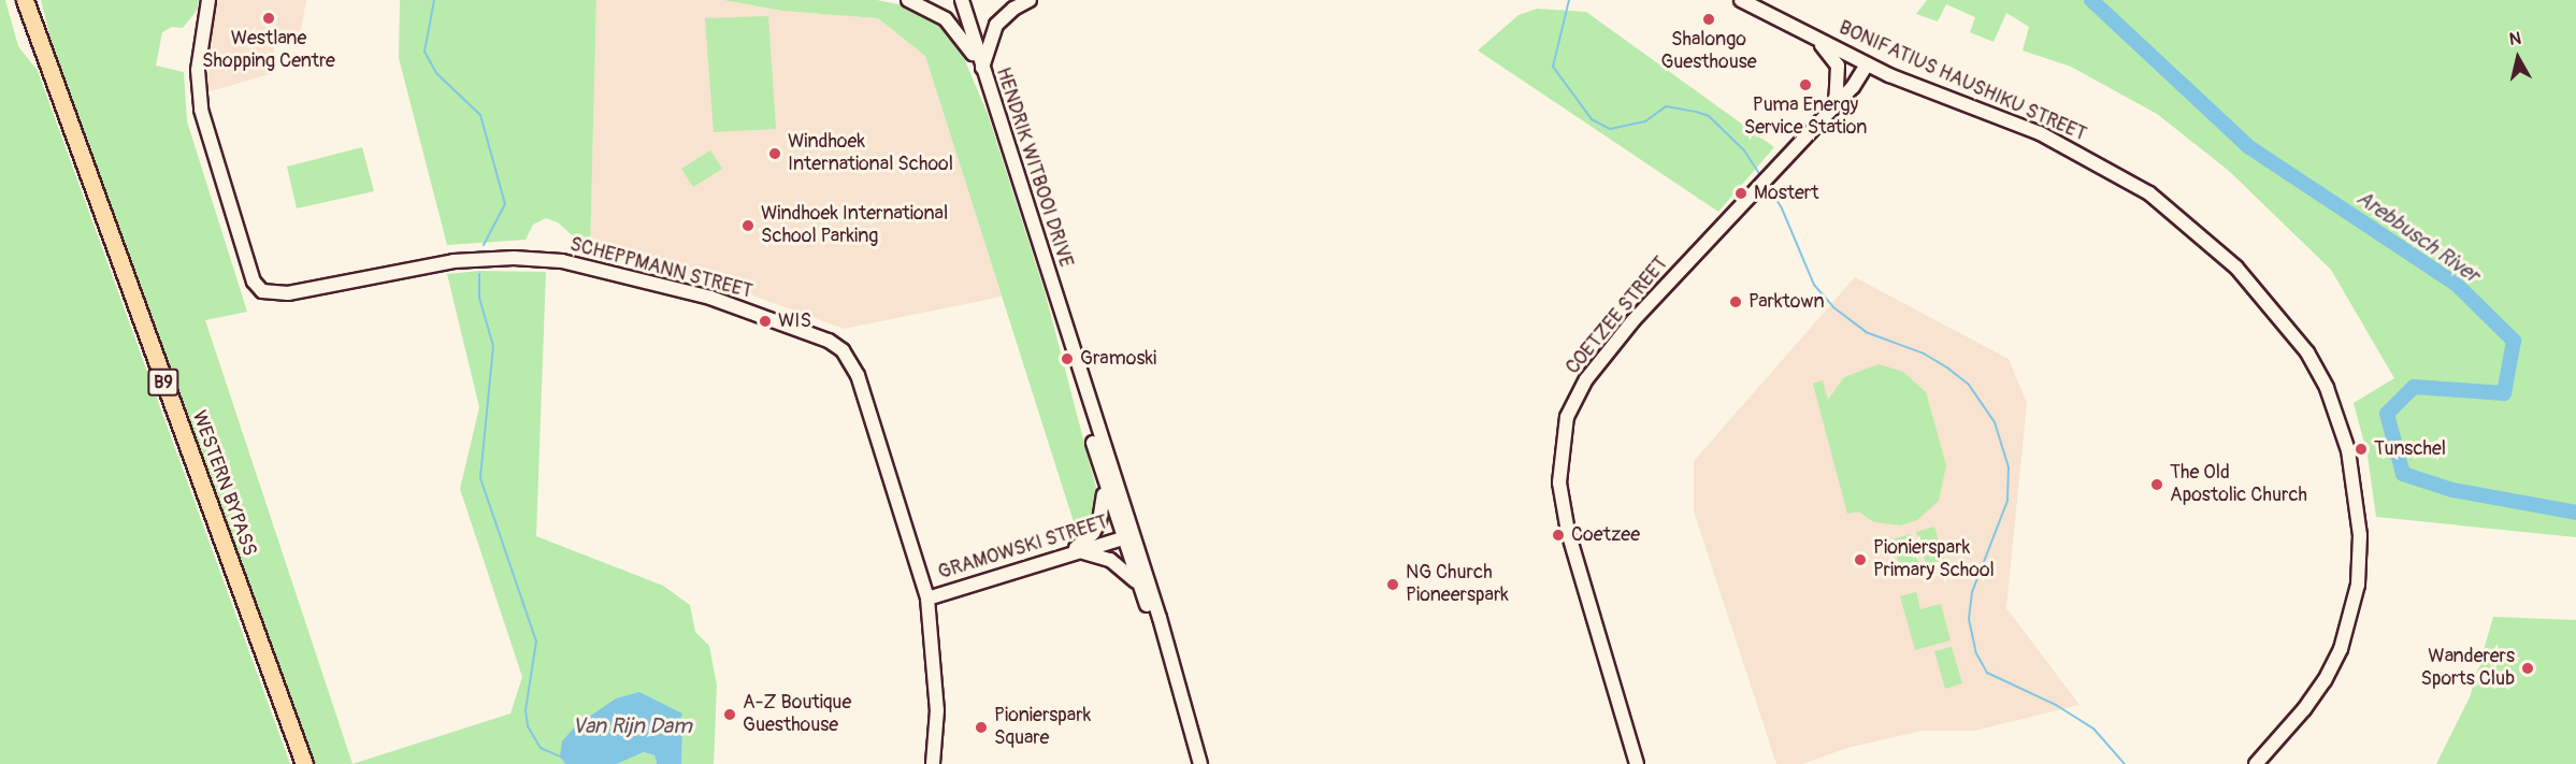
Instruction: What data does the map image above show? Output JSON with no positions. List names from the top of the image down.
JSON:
{
  "streets": {
    "highway": ["B9", "WESTERN BYPASS"],
    "street": [
      "BONIFATIUS HAUSHIKU STREET",
      "HENDRIK WITBOOI DRIVE",
      "SCHEPPMANN STREET",
      "COETZEE STREET",
      "GRAMOWSKI STREET"
    ]
  },
  "crossings": [
    ["BONIFATIUS HAUSHIKU STREET", "COETZEE STREET"],
    ["HENDRIK WITBOOI DRIVE", "GRAMOWSKI STREET"],
    ["SCHEPPMANN STREET", "GRAMOWSKI STREET"]
  ],
  "water": ["Arebbusch River", "Van Rijn Dam"],
  "places": [
    "Westlane Shopping Centre",
    "Shalongo Guesthouse",
    "Puma Energy Service Station",
    "Windhoek International School",
    "Mostert",
    "Windhoek International School Parking",
    "Parktown",
    "WIS",
    "Gramoski",
    "Tunschel",
    "The Old Apostolic Church",
    "Coetzee",
    "Pionierspark Primary School",
    "NG Church Pioneerspark",
    "Wanderers Sports Club",
    "A-Z Boutique Guesthouse",
    "Pionierspark Square"
  ],
  "north": "top"
}
